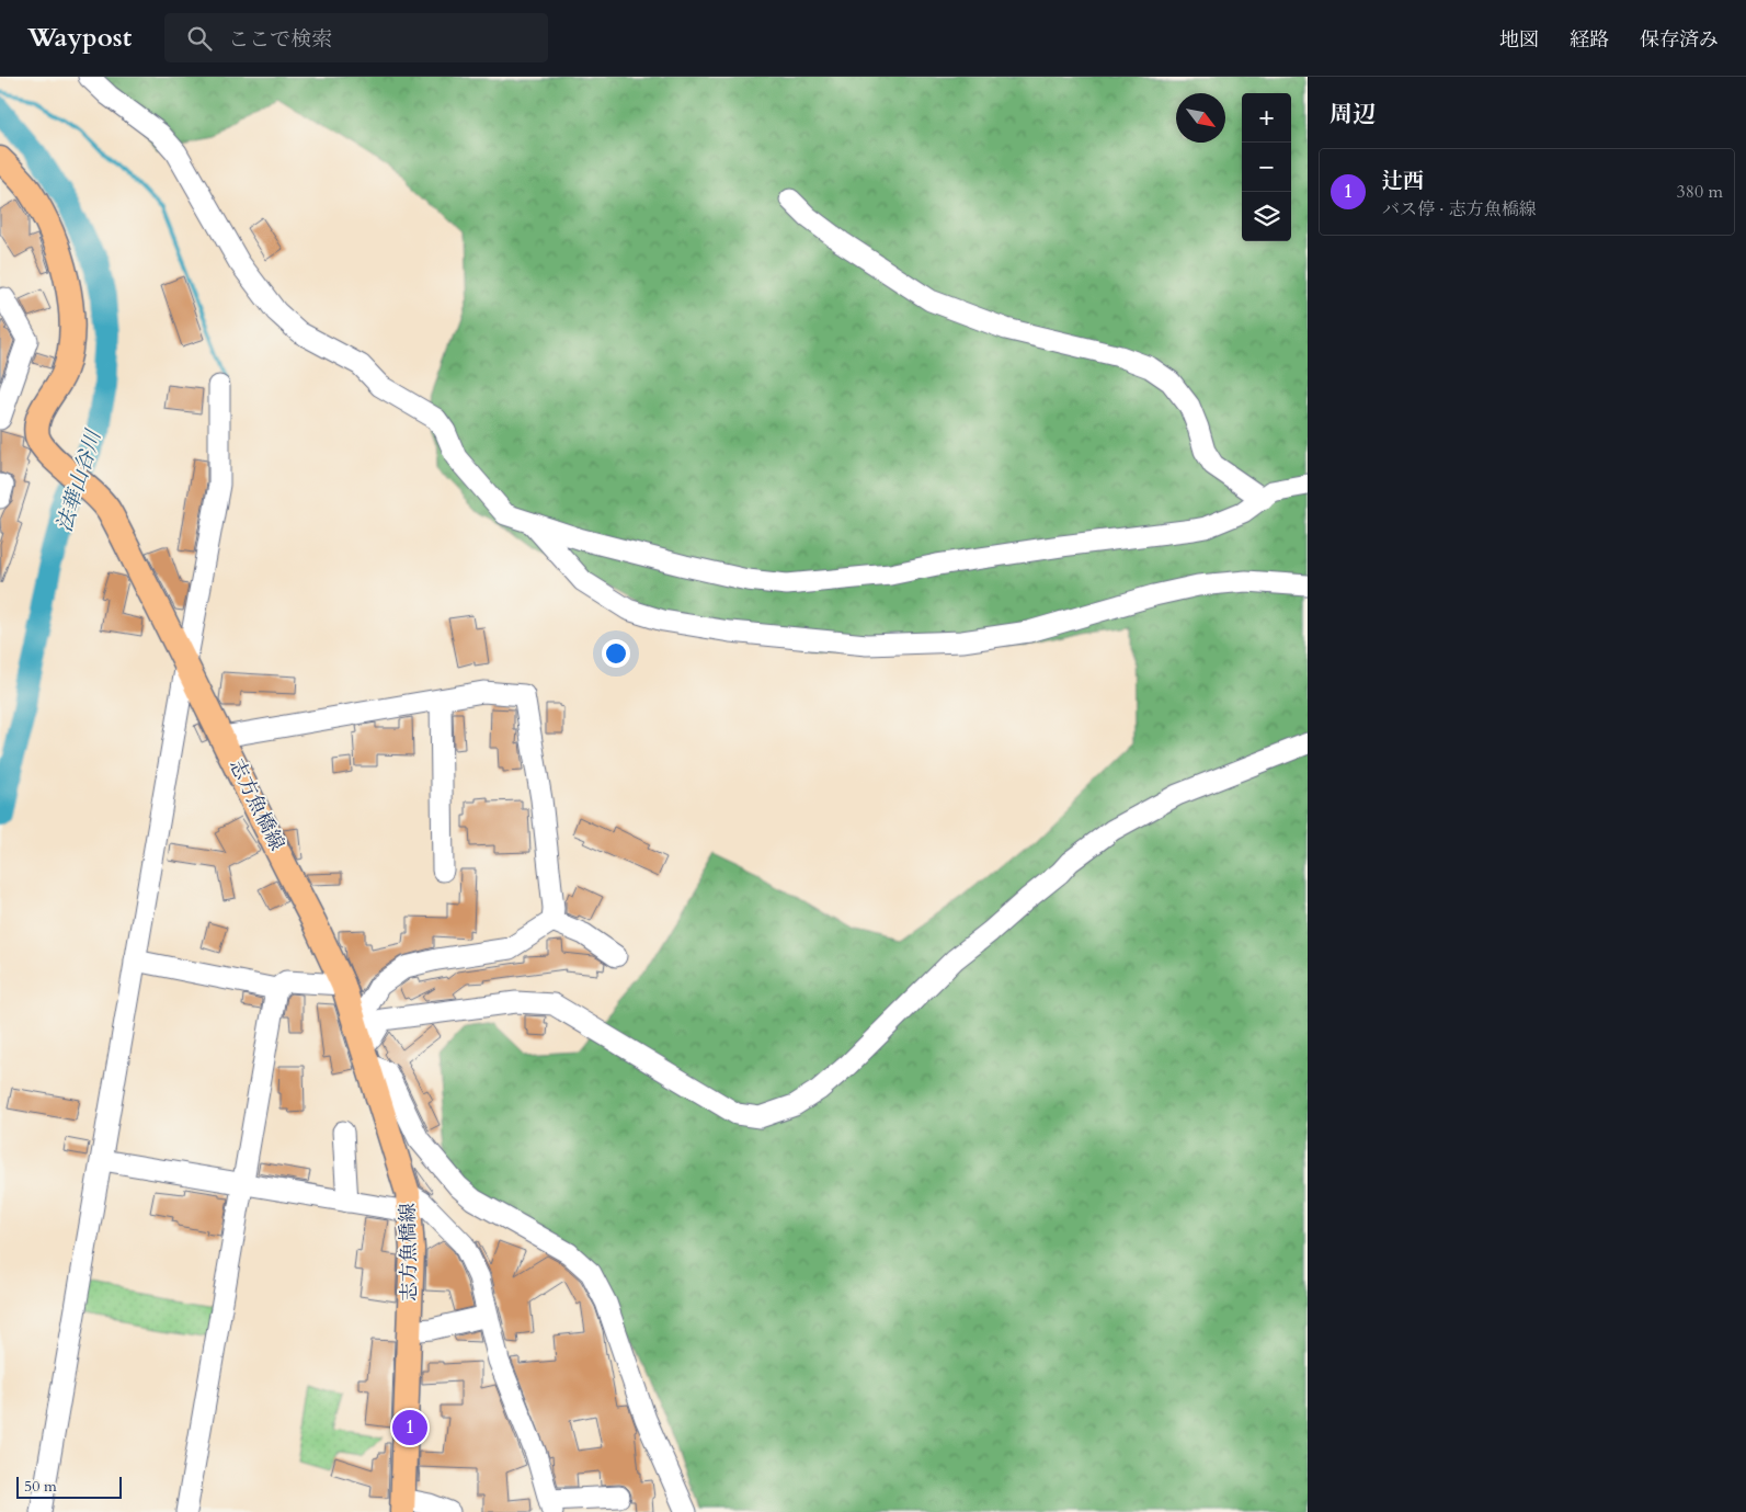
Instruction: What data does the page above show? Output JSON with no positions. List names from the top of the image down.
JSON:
{
  "streets": {
    "main road": ["志方魚橋線"]
  },
  "water": ["法華山谷川"],
  "scale_bar": "50 m",
  "north": "bottom right",
  "page": {
    "header": "Waypost",
    "search": "ここで検索",
    "nav": ["地図", "経路", "保存済み"],
    "heading": "周辺",
    "map_buttons": ["+", "−"],
    "list": [
      {
        "mark": "1",
        "name": "辻西",
        "note": "バス停 · 志方魚橋線",
        "value": "380 m"
      }
    ],
    "pins": "1",
    "scale": "50 m"
  }
}
